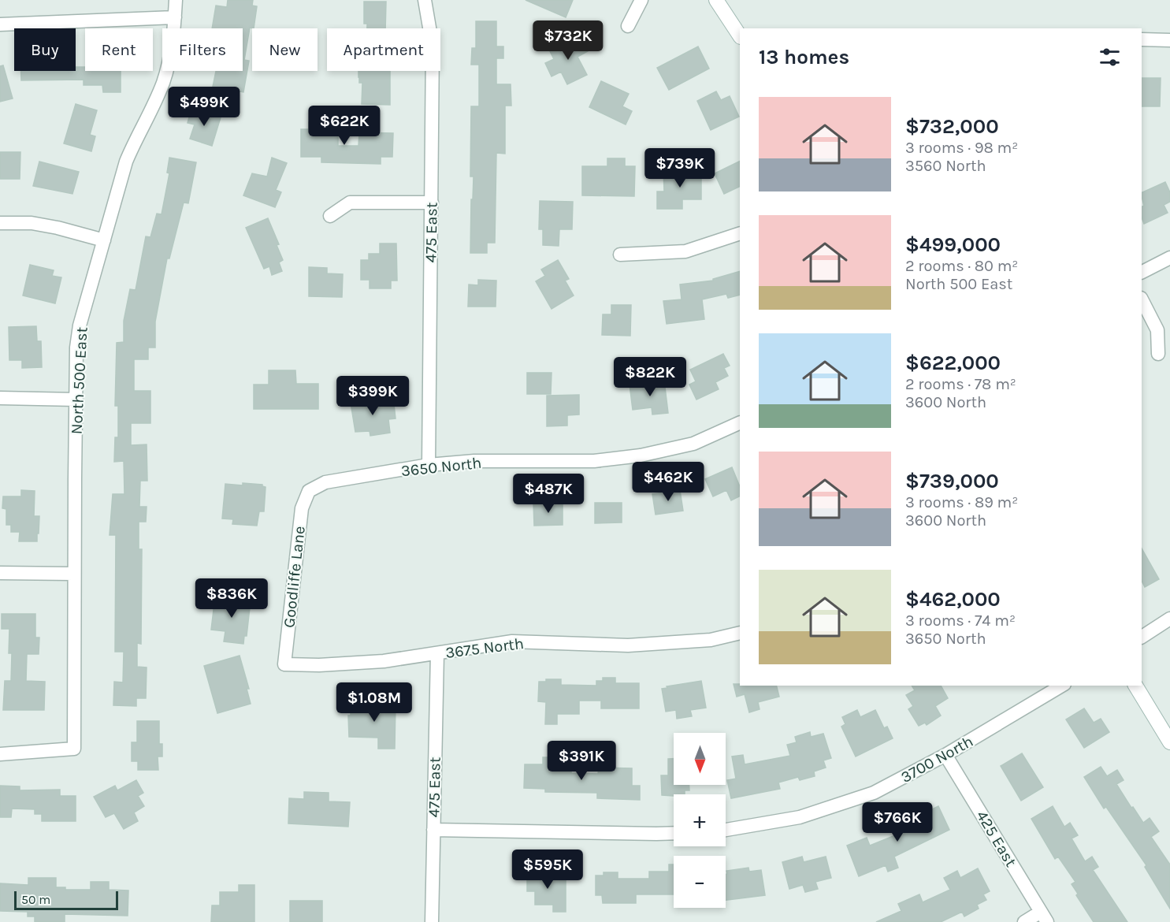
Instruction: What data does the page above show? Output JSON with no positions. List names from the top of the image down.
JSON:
{
  "streets": {
    "street": [
      "475 East",
      "North 500 East",
      "3650 North",
      "Goodliffe Lane",
      "3675 North",
      "3700 North",
      "425 East"
    ]
  },
  "crossings": [
    ["475 East", "3650 North"],
    ["475 East", "3675 North"],
    ["3650 North", "Goodliffe Lane"],
    ["Goodliffe Lane", "3675 North"],
    ["3700 North", "425 East"]
  ],
  "scale_bar": "50 m",
  "north": "bottom",
  "page": {
    "price": [
      "$732K",
      "$499K",
      "$622K",
      "$739K",
      "$822K",
      "$399K",
      "$462K",
      "$487K",
      "$836K",
      "$1.08M",
      "$391K",
      "$766K",
      "$595K"
    ],
    "chip": [
      "Buy",
      "Rent",
      "Filters",
      "New",
      "Apartment"
    ],
    "heading": "13 homes",
    "list": [
      {
        "name": "$732,000",
        "note": "3 rooms · 98 m² · 3560 North"
      },
      {
        "name": "$499,000",
        "note": "2 rooms · 80 m² · North 500 East"
      },
      {
        "name": "$622,000",
        "note": "2 rooms · 78 m² · 3600 North"
      },
      {
        "name": "$739,000",
        "note": "3 rooms · 89 m² · 3600 North"
      },
      {
        "name": "$462,000",
        "note": "3 rooms · 74 m² · 3650 North"
      }
    ],
    "map_buttons": ["+", "−"],
    "scale": "50 m"
  }
}
